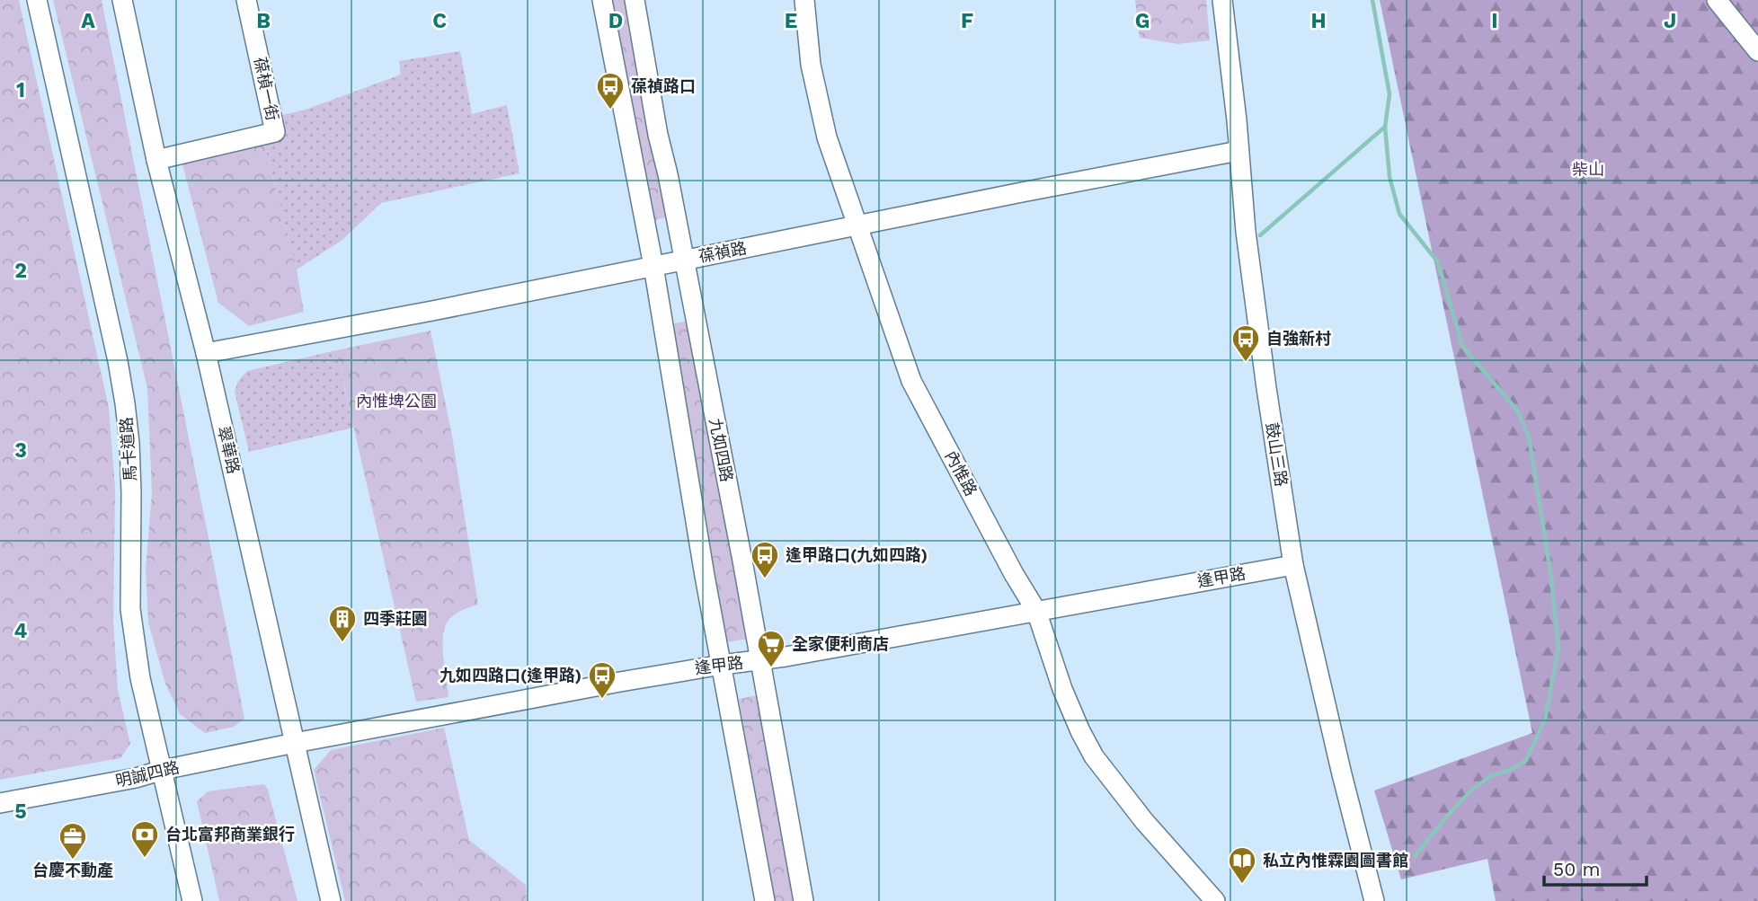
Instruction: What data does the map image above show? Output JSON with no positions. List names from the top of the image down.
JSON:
{
  "streets": {
    "street": [
      "葆楨一街",
      "葆禎路",
      "馬卡道路",
      "翠華路",
      "九如四路",
      "鼓山三路",
      "內惟路",
      "逢甲路",
      "明誠四路"
    ]
  },
  "crossings": [
    ["葆楨一街", "翠華路"],
    ["葆禎路", "翠華路"],
    ["葆禎路", "九如四路"],
    ["葆禎路", "鼓山三路"],
    ["葆禎路", "內惟路"],
    ["馬卡道路", "明誠四路"],
    ["翠華路", "逢甲路"],
    ["翠華路", "明誠四路"],
    ["九如四路", "逢甲路"],
    ["鼓山三路", "逢甲路"],
    ["內惟路", "逢甲路"],
    ["逢甲路", "明誠四路"]
  ],
  "parks": ["柴山", "內惟埤公園"],
  "places": {
    "bus stop": [
      "葆禎路口",
      "自強新村",
      "逢甲路口(九如四路)",
      "九如四路口(逢甲路)"
    ],
    "building": ["四季莊園"],
    "supermarket": ["全家便利商店"],
    "bank": ["台北富邦商業銀行"],
    "office": ["台慶不動產"],
    "library": ["私立內惟霖園圖書館"]
  },
  "scale_bar": "50 m",
  "grid": {
    "columns": [
      "A",
      "B",
      "C",
      "D",
      "E",
      "F",
      "G",
      "H",
      "I",
      "J"
    ],
    "rows": [
      "1",
      "2",
      "3",
      "4",
      "5"
    ]
  }
}
